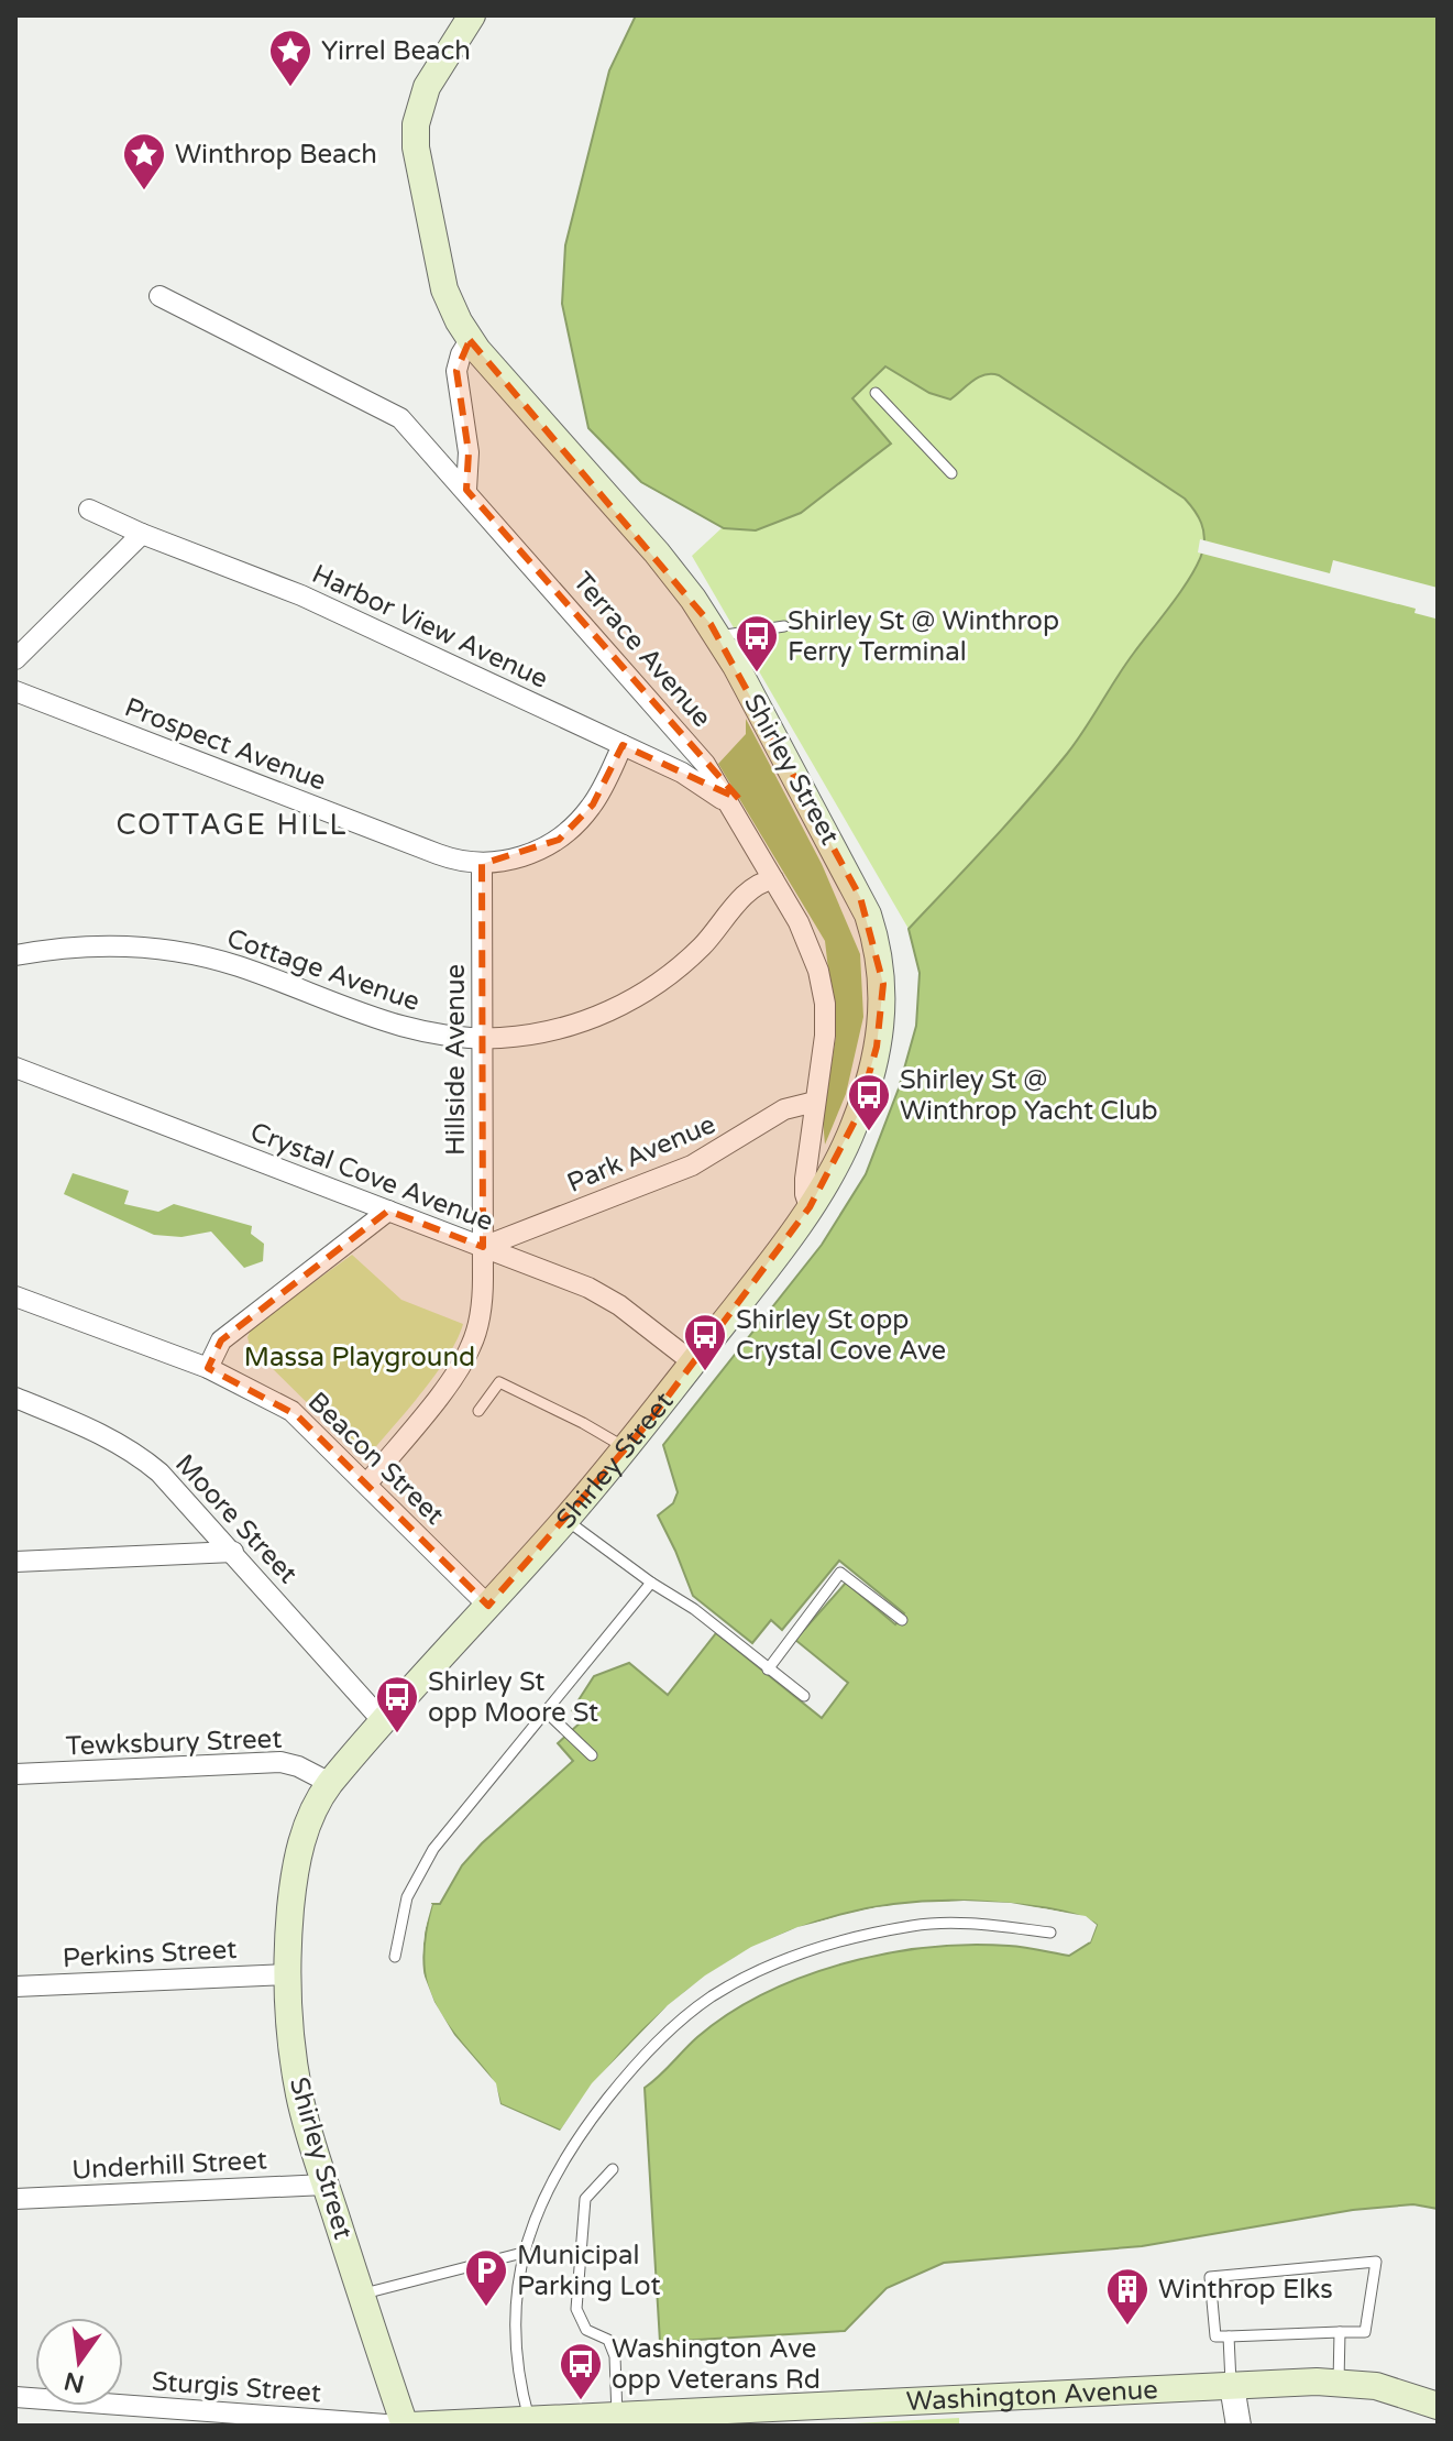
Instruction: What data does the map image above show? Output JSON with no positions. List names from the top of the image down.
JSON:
{
  "streets": {
    "main road": ["Shirley Street", "Washington Avenue"],
    "street": [
      "Harbor View Avenue",
      "Terrace Avenue",
      "Prospect Avenue",
      "Cottage Avenue",
      "Hillside Avenue",
      "Park Avenue",
      "Crystal Cove Avenue",
      "Beacon Street",
      "Moore Street",
      "Tewksbury Street",
      "Perkins Street",
      "Underhill Street",
      "Sturgis Street"
    ]
  },
  "crossings": [
    ["Harbor View Avenue", "Terrace Avenue"],
    ["Harbor View Avenue", "Prospect Avenue"],
    ["Terrace Avenue", "Shirley Street"],
    ["Terrace Avenue", "Cottage Avenue"],
    ["Terrace Avenue", "Park Avenue"],
    ["Prospect Avenue", "Hillside Avenue"],
    ["Shirley Street", "Crystal Cove Avenue"],
    ["Shirley Street", "Beacon Street"],
    ["Shirley Street", "Moore Street"],
    ["Shirley Street", "Tewksbury Street"],
    ["Shirley Street", "Perkins Street"],
    ["Shirley Street", "Underhill Street"],
    ["Shirley Street", "Sturgis Street"],
    ["Shirley Street", "Washington Avenue"],
    ["Cottage Avenue", "Hillside Avenue"],
    ["Hillside Avenue", "Park Avenue"],
    ["Hillside Avenue", "Crystal Cove Avenue"],
    ["Hillside Avenue", "Beacon Street"],
    ["Park Avenue", "Crystal Cove Avenue"],
    ["Sturgis Street", "Washington Avenue"]
  ],
  "districts": ["COTTAGE HILL"],
  "parks": ["Massa Playground"],
  "places": {
    "place": ["Yirrel Beach", "Winthrop Beach"],
    "bus stop": [
      "Shirley St @ Winthrop Ferry Terminal",
      "Shirley St @ Winthrop Yacht Club",
      "Shirley St opp Crystal Cove Ave",
      "Shirley St opp Moore St",
      "Washington Ave opp Veterans Rd"
    ],
    "parking": ["Municipal Parking Lot"],
    "building": ["Winthrop Elks"]
  },
  "north": "bottom"
}
